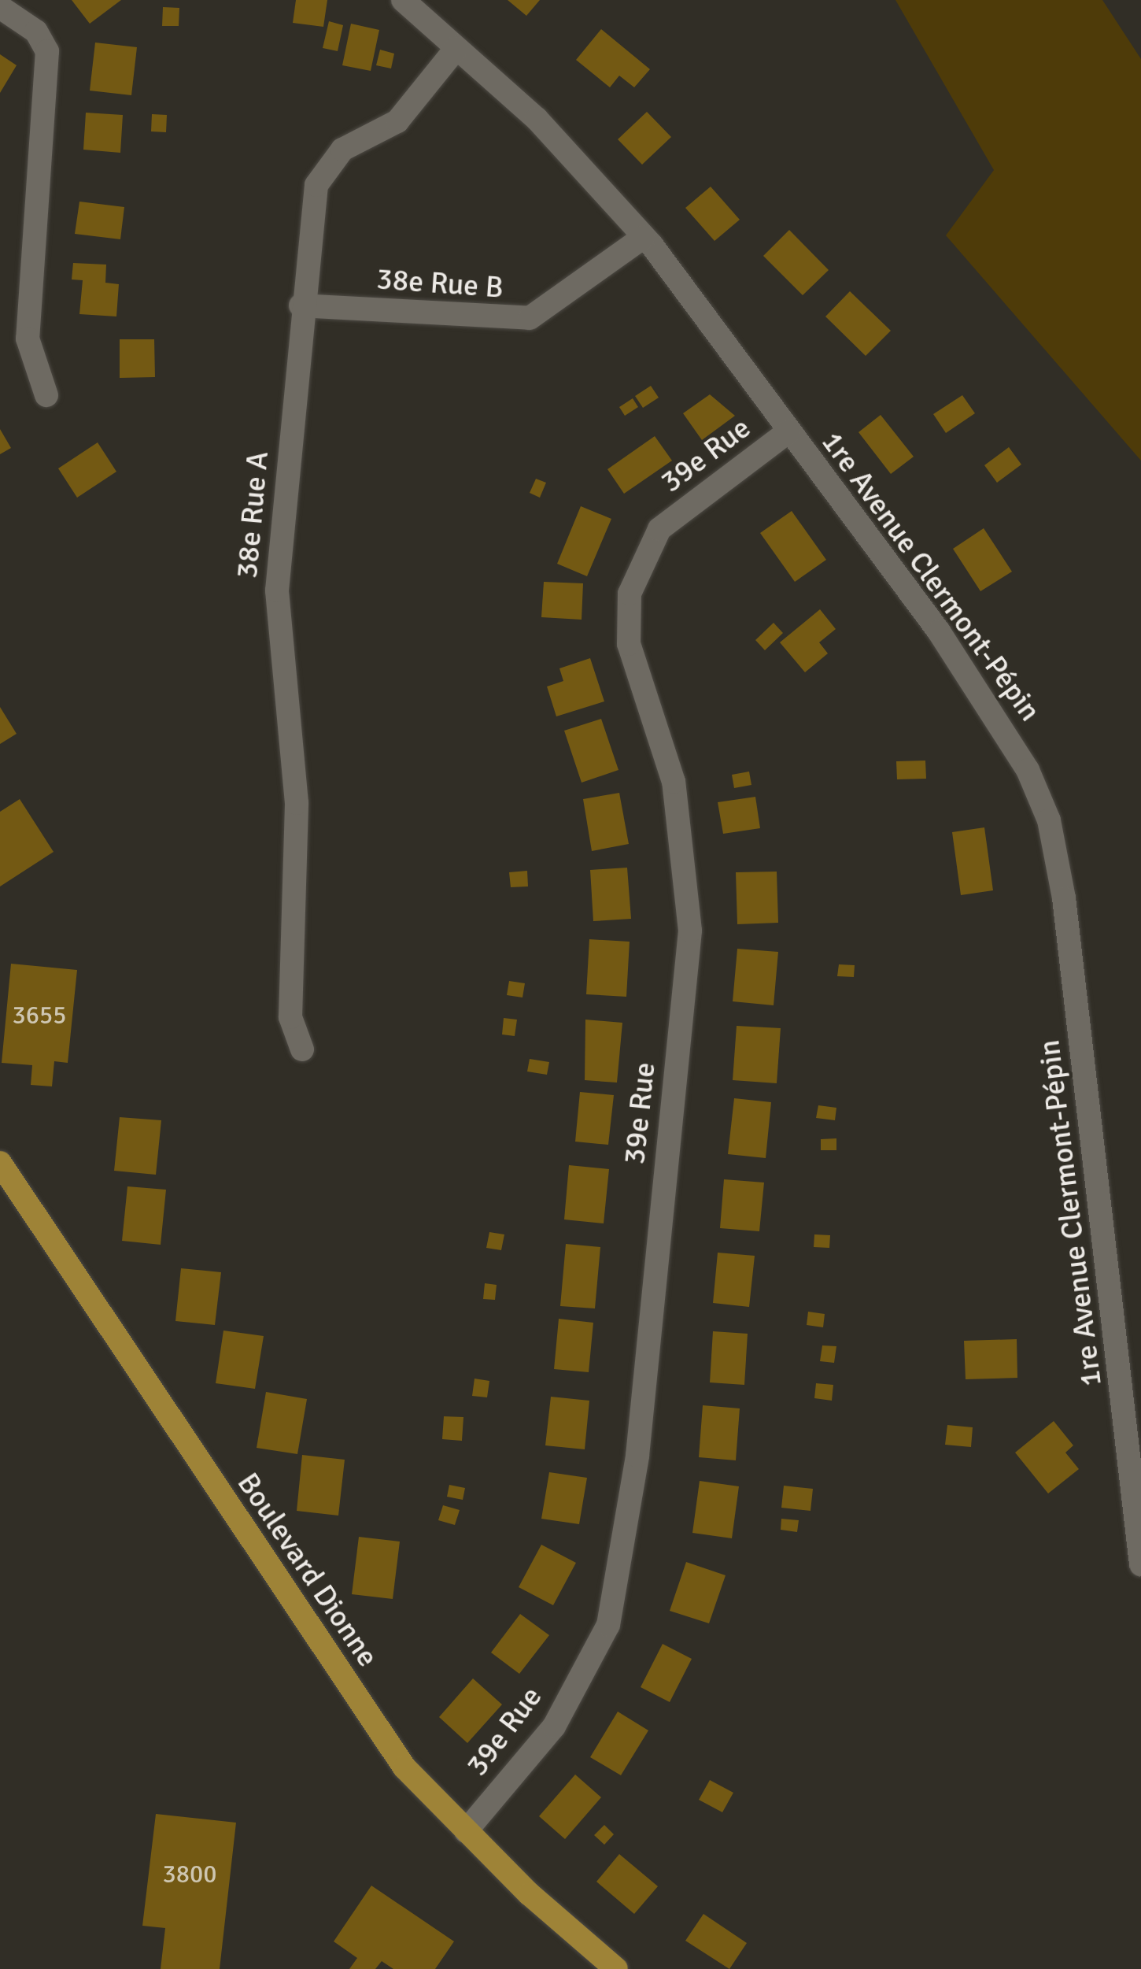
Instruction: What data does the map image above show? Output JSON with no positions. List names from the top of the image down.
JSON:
{
  "streets": {
    "main road": ["Boulevard Dionne"],
    "street": [
      "38e Rue B",
      "39e Rue",
      "38e Rue A",
      "1re Avenue Clermont-Pépin"
    ]
  },
  "crossings": [
    ["38e Rue B", "38e Rue A"],
    ["38e Rue B", "1re Avenue Clermont-Pépin"],
    ["39e Rue", "1re Avenue Clermont-Pépin"],
    ["39e Rue", "Boulevard Dionne"],
    ["38e Rue A", "1re Avenue Clermont-Pépin"]
  ],
  "house_numbers": ["3655", "3800"]
}
